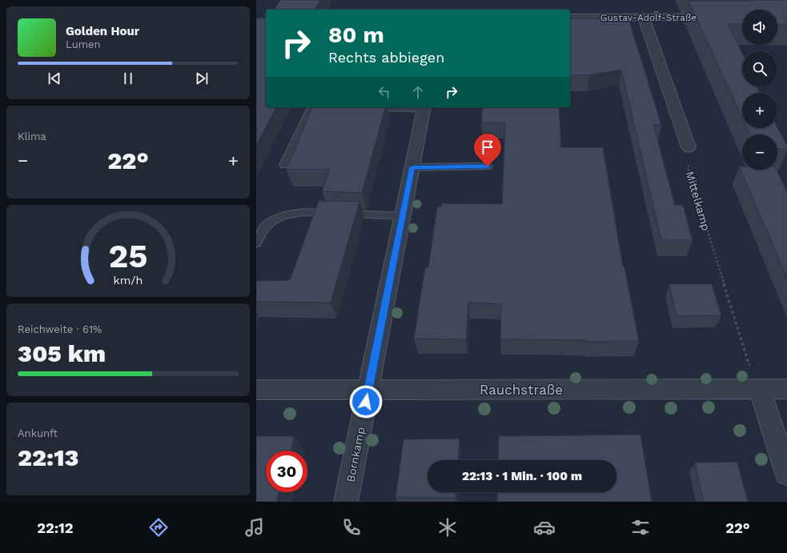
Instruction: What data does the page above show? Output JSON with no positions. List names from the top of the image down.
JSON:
{
  "streets": {
    "street": ["Gustav-Adolf-Straße", "Rauchstraße", "Bornkamp"],
    "path": ["Mittelkamp"]
  },
  "crossings": [
    ["Rauchstraße", "Bornkamp"]
  ],
  "page": {
    "map_buttons": ["+", "−"],
    "turn": ["80 m", "Rechts abbiegen"],
    "song": ["Golden Hour", "Lumen"],
    "tile": [
      "Klima",
      ["Reichweite · 61%", "305 km"],
      ["Ankunft", "22:13"]
    ],
    "heat": ["−", "22°", "+"],
    "limit": "30",
    "trip": "22:13 · 1 Min. · 100 m",
    "tabs": ["22:12", "22°"],
    "gauge": ["25", "km/h"]
  }
}
